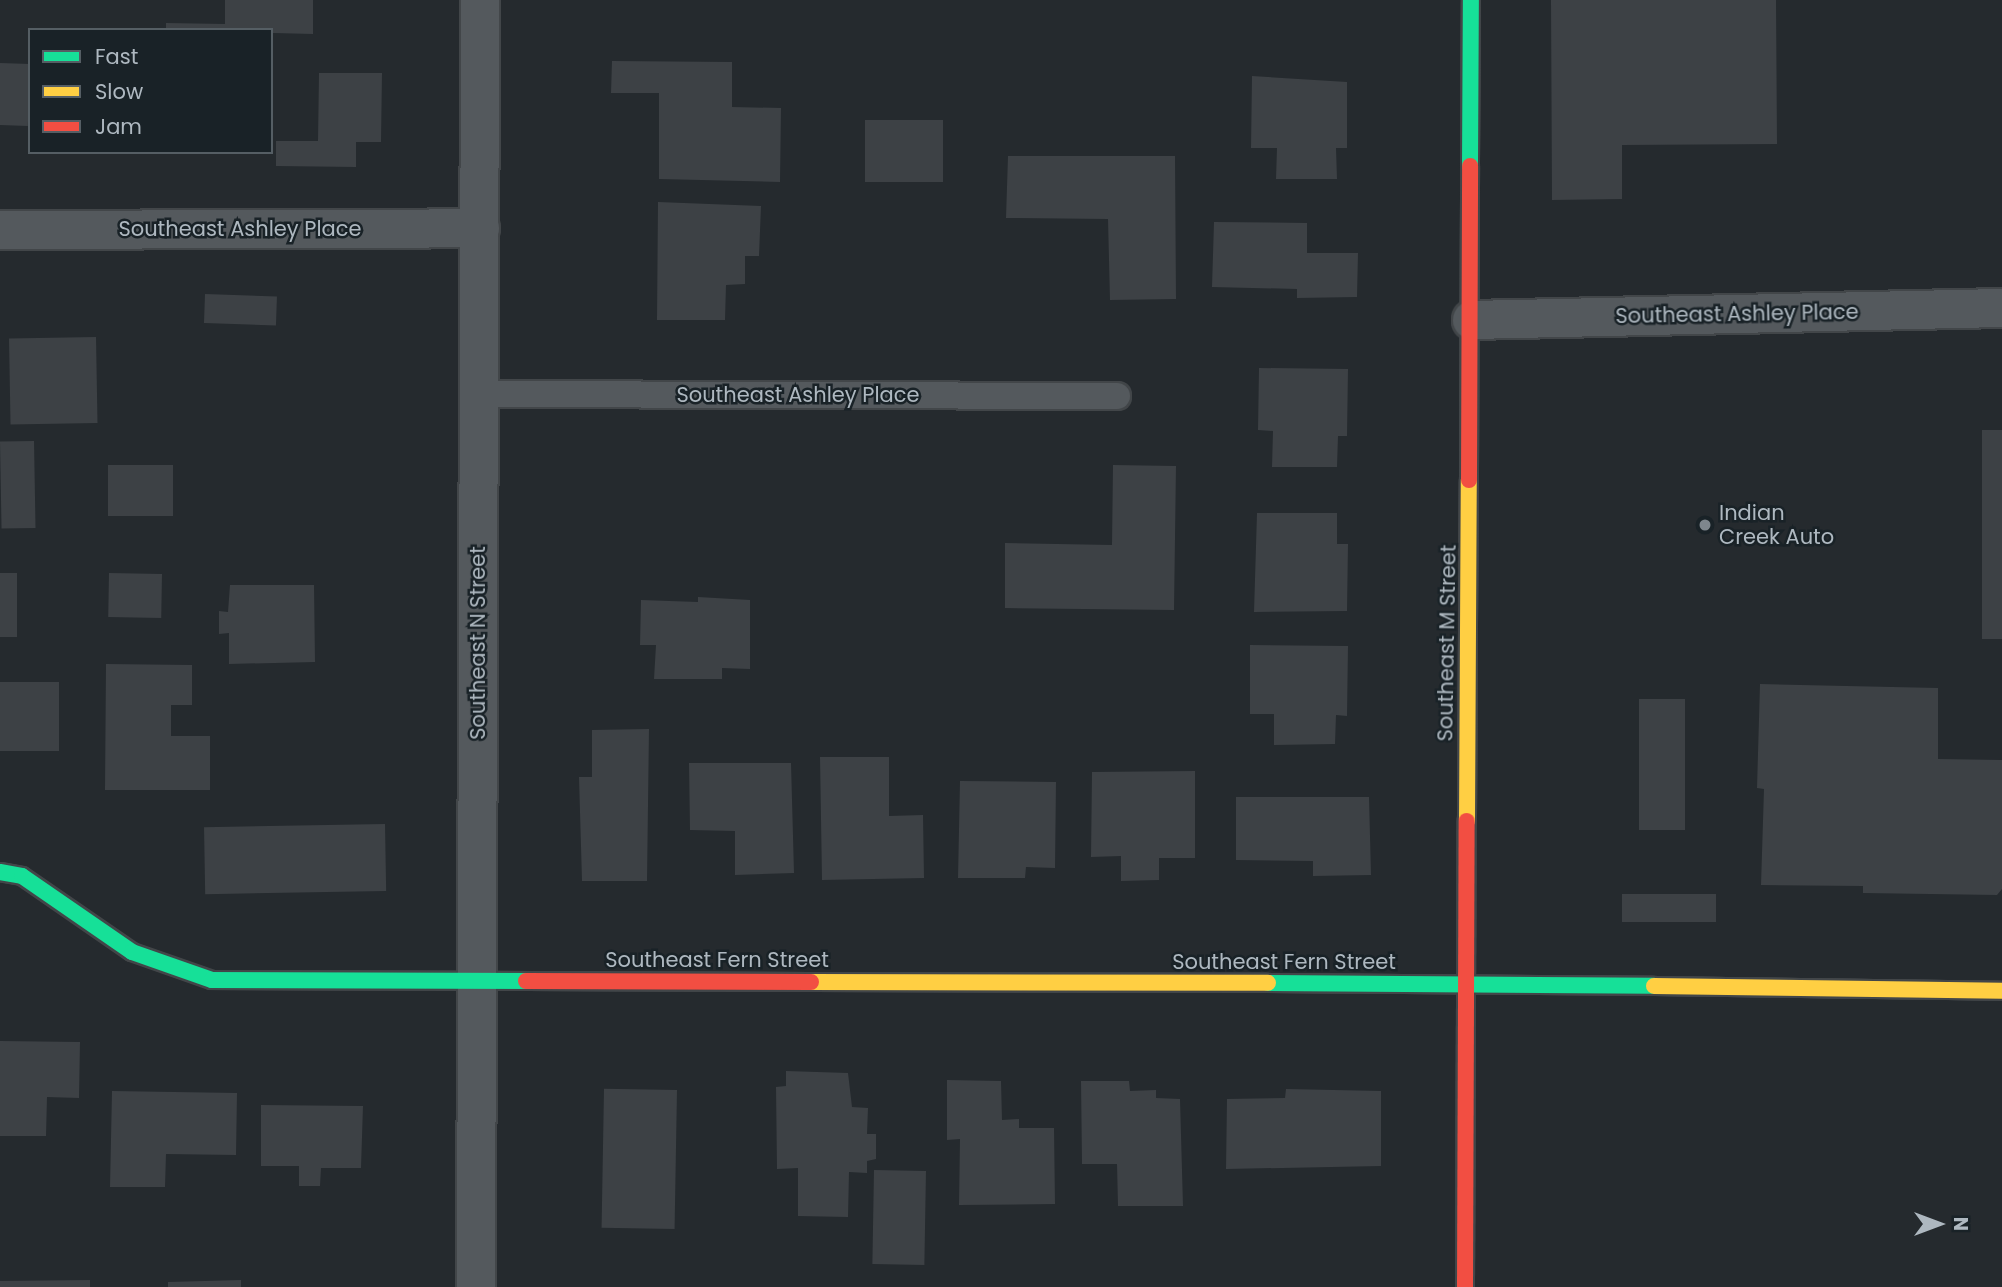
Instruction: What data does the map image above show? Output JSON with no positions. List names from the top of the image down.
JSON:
{
  "streets": {
    "street": [
      "Southeast Ashley Place",
      "Southeast N Street",
      "Southeast M Street",
      "Southeast Fern Street"
    ]
  },
  "crossings": [
    ["Southeast Ashley Place", "Southeast N Street"],
    ["Southeast Ashley Place", "Southeast M Street"],
    ["Southeast N Street", "Southeast Fern Street"],
    ["Southeast M Street", "Southeast Fern Street"]
  ],
  "places": ["Indian Creek Auto"],
  "legend": ["Fast", "Slow", "Jam"],
  "north": "right"
}
